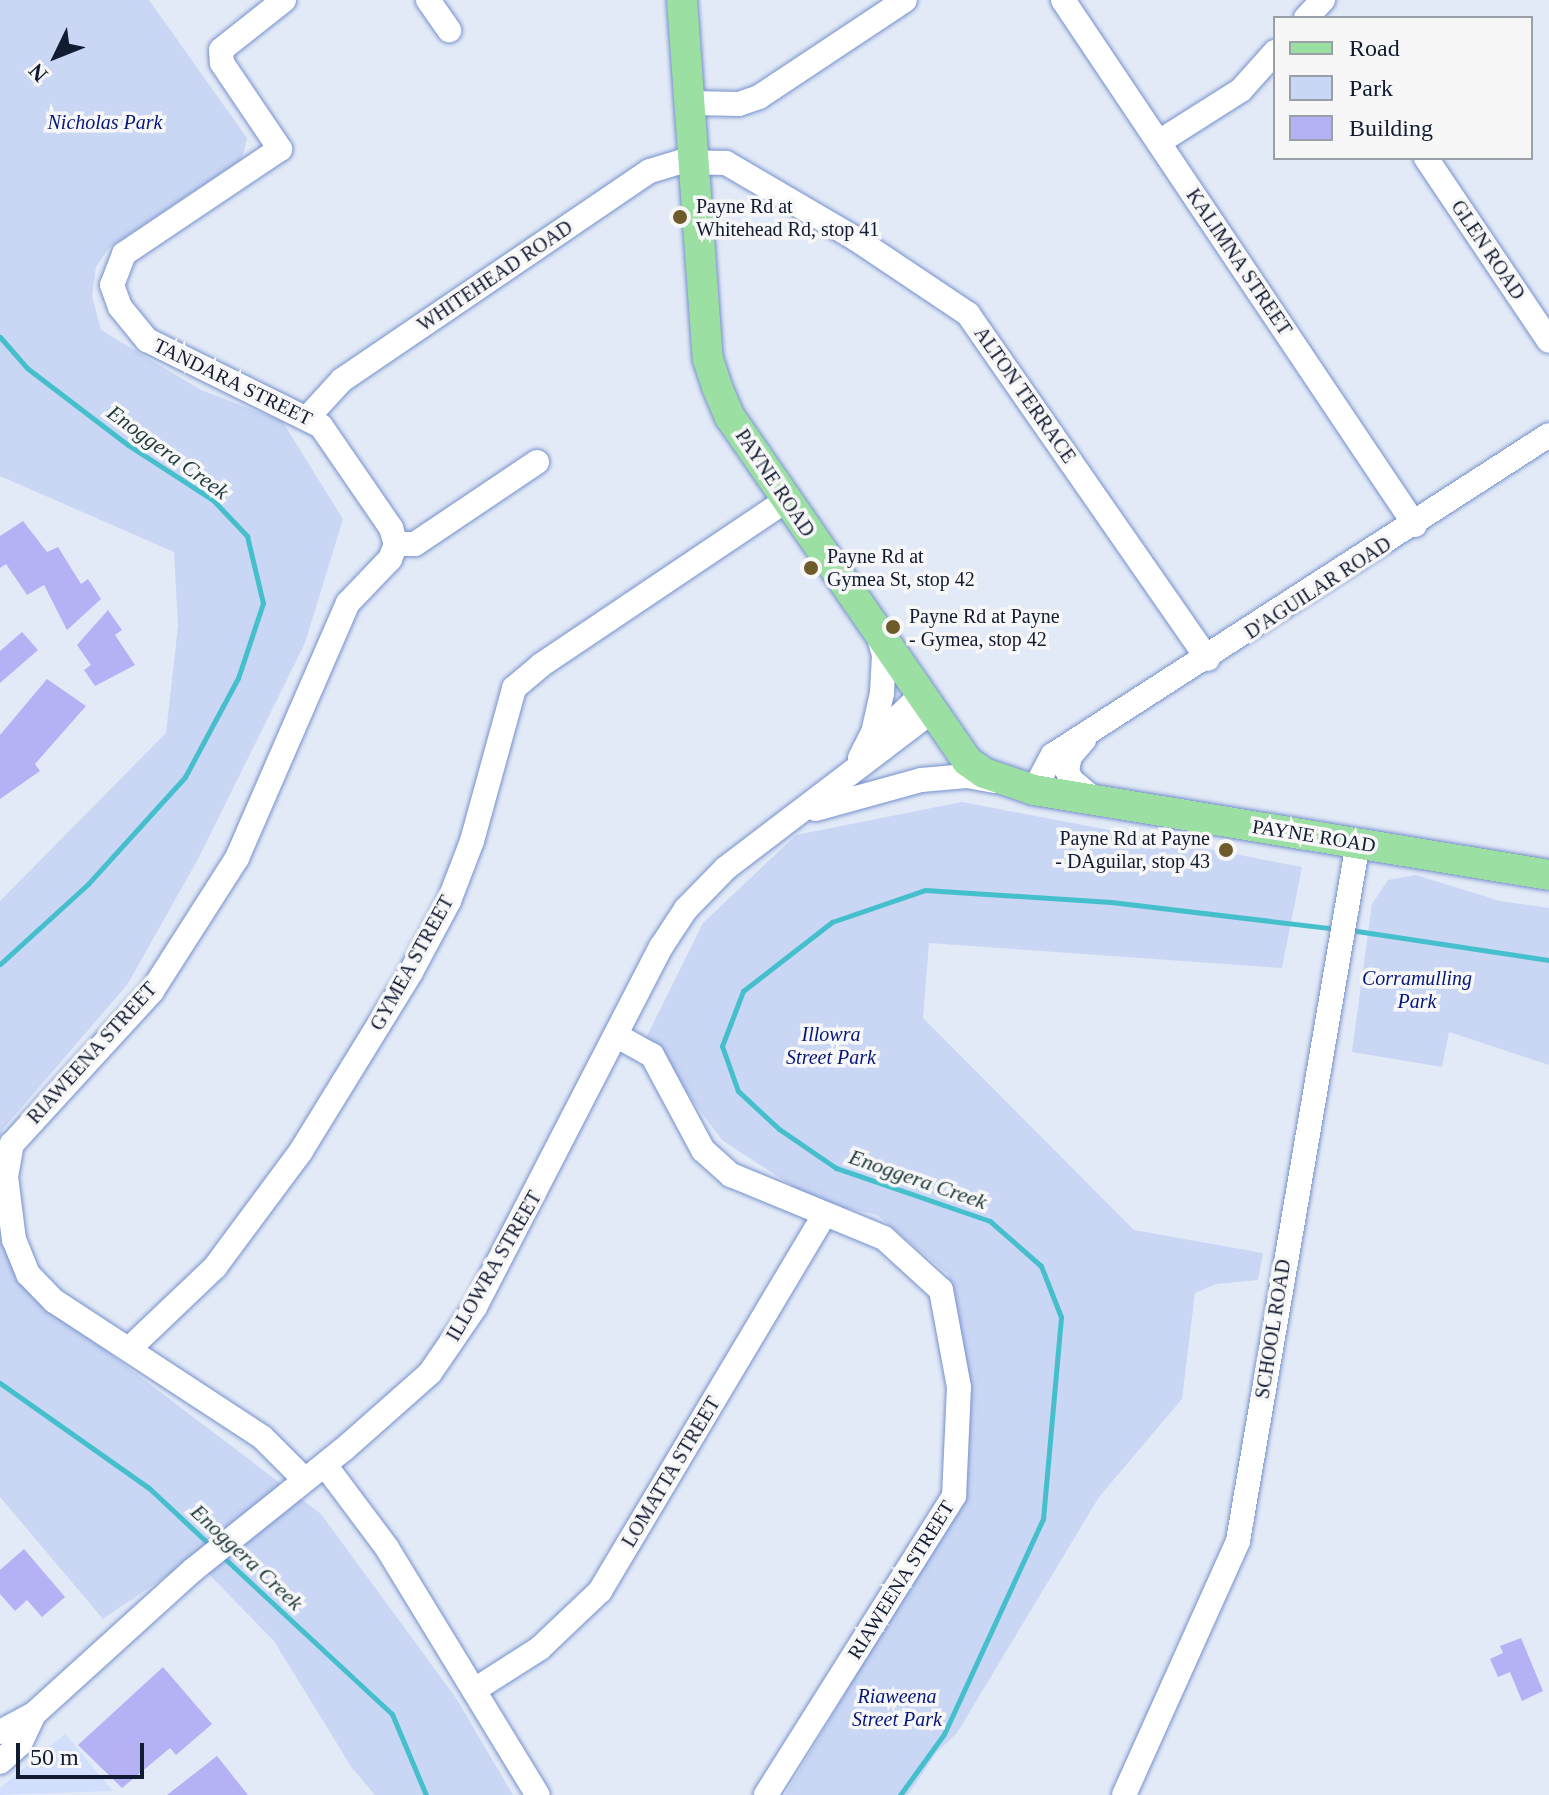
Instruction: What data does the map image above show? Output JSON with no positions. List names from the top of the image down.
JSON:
{
  "streets": {
    "main road": ["PAYNE ROAD"],
    "street": [
      "GLEN ROAD",
      "KALIMNA STREET",
      "WHITEHEAD ROAD",
      "TANDARA STREET",
      "ALTON TERRACE",
      "D'AGUILAR ROAD",
      "GYMEA STREET",
      "RIAWEENA STREET",
      "ILLOWRA STREET",
      "SCHOOL ROAD",
      "LOMATTA STREET"
    ]
  },
  "crossings": [
    ["KALIMNA STREET", "D'AGUILAR ROAD"],
    ["WHITEHEAD ROAD", "TANDARA STREET"],
    ["WHITEHEAD ROAD", "ALTON TERRACE"],
    ["WHITEHEAD ROAD", "PAYNE ROAD"],
    ["TANDARA STREET", "RIAWEENA STREET"],
    ["ALTON TERRACE", "PAYNE ROAD"],
    ["ALTON TERRACE", "D'AGUILAR ROAD"],
    ["PAYNE ROAD", "D'AGUILAR ROAD"],
    ["PAYNE ROAD", "GYMEA STREET"],
    ["PAYNE ROAD", "ILLOWRA STREET"],
    ["PAYNE ROAD", "SCHOOL ROAD"],
    ["GYMEA STREET", "RIAWEENA STREET"],
    ["RIAWEENA STREET", "ILLOWRA STREET"],
    ["RIAWEENA STREET", "LOMATTA STREET"]
  ],
  "water": ["Enoggera Creek"],
  "parks": [
    "Nicholas Park",
    "Corramulling Park",
    "Illowra Street Park",
    "Riaweena Street Park"
  ],
  "places": [
    "Payne Rd at Whitehead Rd, stop 41",
    "Payne Rd at Gymea St, stop 42",
    "Payne Rd at Payne - Gymea, stop 42",
    "Payne Rd at Payne - DAguilar, stop 43"
  ],
  "legend": ["Road", "Park", "Building"],
  "scale_bar": "50 m",
  "north": "bottom left"
}
